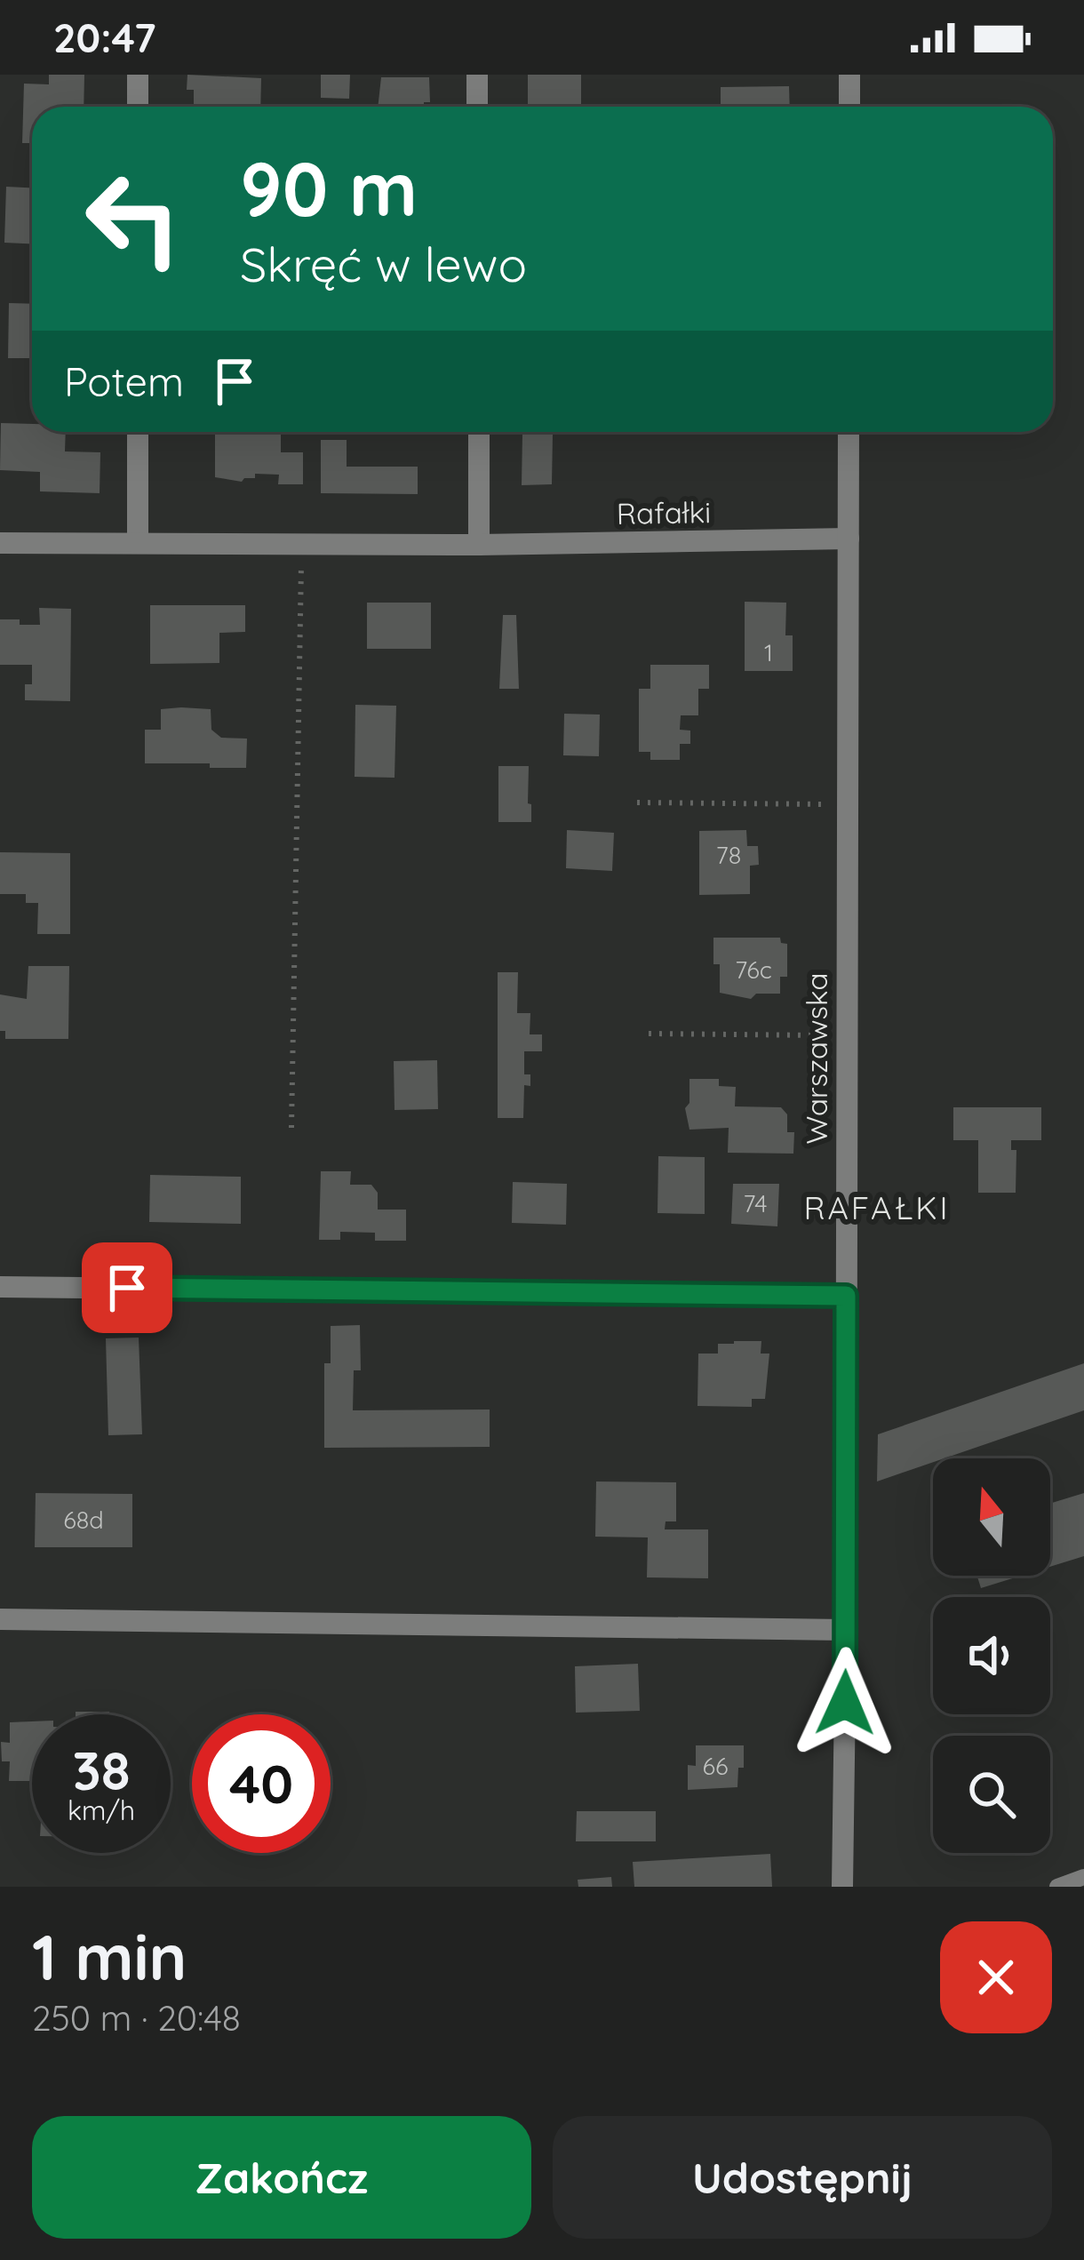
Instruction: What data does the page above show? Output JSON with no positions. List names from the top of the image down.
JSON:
{
  "streets": {
    "street": ["Rafałki", "Warszawska"]
  },
  "crossings": [
    ["Rafałki", "Warszawska"]
  ],
  "districts": ["RAFAŁKI"],
  "house_numbers": [
    "1",
    "78",
    "76c",
    "74",
    "68d",
    "66"
  ],
  "north": "top",
  "page": {
    "status": "20:47",
    "turn": ["90 m", "Skręć w lewo"],
    "then": "Potem",
    "speed": "38 km/h",
    "limit": "40",
    "heading": ["1 min", "250 m · 20:48"],
    "buttons": ["Zakończ", "Udostępnij"]
  }
}
